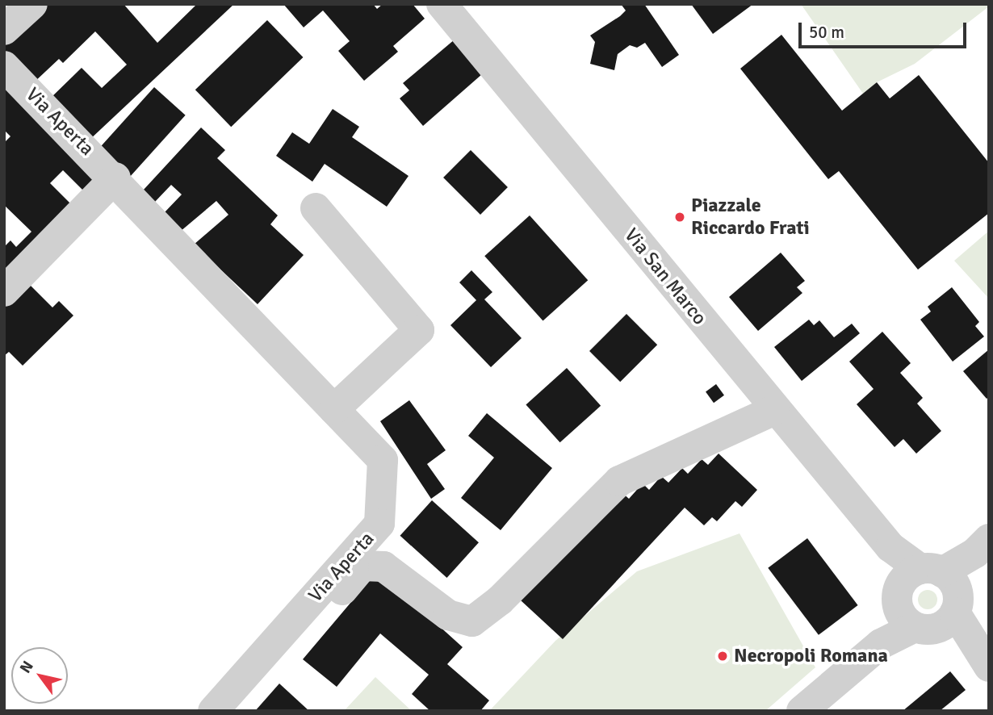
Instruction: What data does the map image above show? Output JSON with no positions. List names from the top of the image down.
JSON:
{
  "streets": {
    "street": ["Via Aperta", "Via San Marco"]
  },
  "crossings": [
    ["Via Aperta", "Via San Marco"]
  ],
  "places": ["Piazzale Riccardo Frati", "Necropoli Romana"],
  "scale_bar": "50 m",
  "north": "top left"
}
